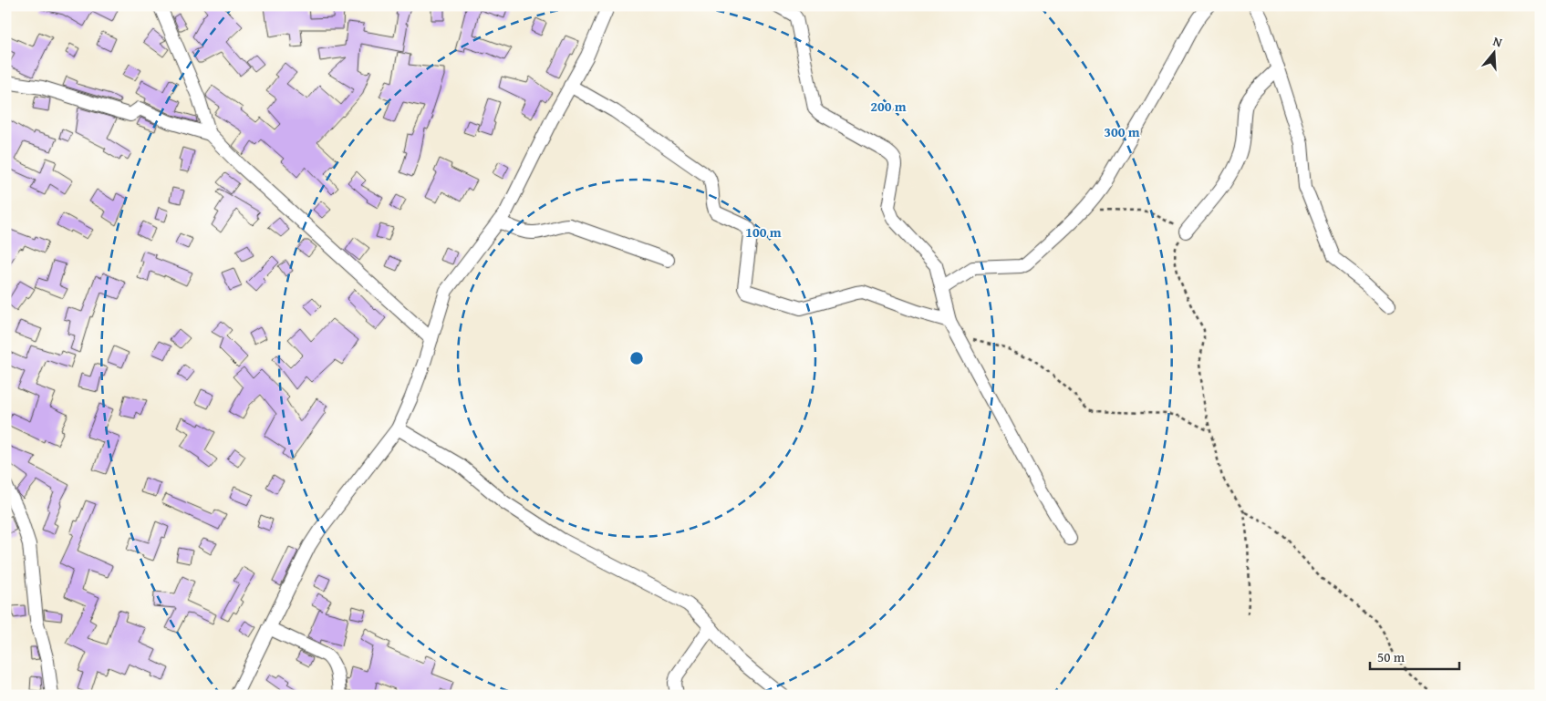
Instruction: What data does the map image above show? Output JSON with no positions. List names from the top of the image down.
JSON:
{
  "scale_bar": "50 m",
  "north": "top",
  "rings": ["200 m", "300 m", "100 m"]
}
